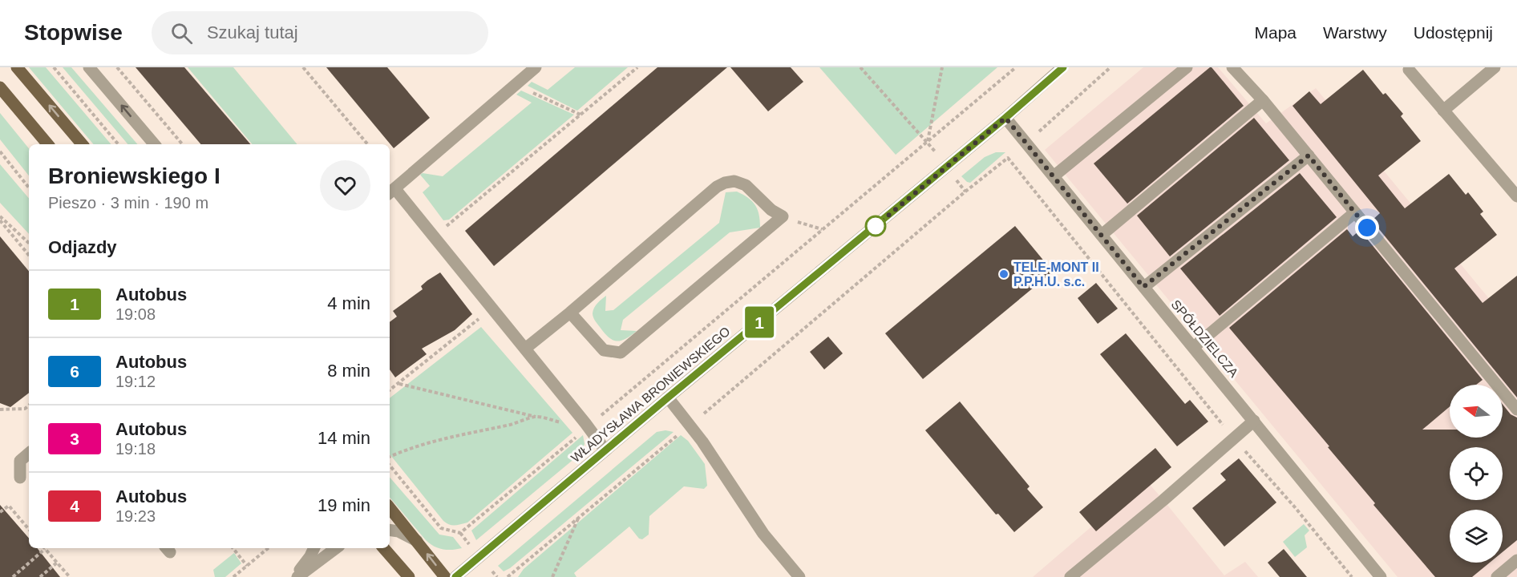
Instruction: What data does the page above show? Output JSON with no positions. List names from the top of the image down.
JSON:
{
  "streets": {
    "street": ["SPÓŁDZIELCZA", "WŁADYSŁAWA BRONIEWSKIEGO"]
  },
  "crossings": [
    ["SPÓŁDZIELCZA", "WŁADYSŁAWA BRONIEWSKIEGO"]
  ],
  "places": ["TELE-MONT II P.P.H.U. s.c."],
  "lines": ["bus line 1"],
  "north": "left",
  "page": {
    "header": "Stopwise",
    "search": "Szukaj tutaj",
    "nav": ["Mapa", "Warstwy", "Udostępnij"],
    "on_map": "1",
    "heading": [
      ["Broniewskiego I", "Pieszo · 3 min · 190 m"],
      "Odjazdy"
    ],
    "list": [
      {
        "mark": "1",
        "name": "Autobus",
        "note": "19:08",
        "value": "4 min"
      },
      {
        "mark": "6",
        "name": "Autobus",
        "note": "19:12",
        "value": "8 min"
      },
      {
        "mark": "3",
        "name": "Autobus",
        "note": "19:18",
        "value": "14 min"
      },
      {
        "mark": "4",
        "name": "Autobus",
        "note": "19:23",
        "value": "19 min"
      }
    ]
  }
}
